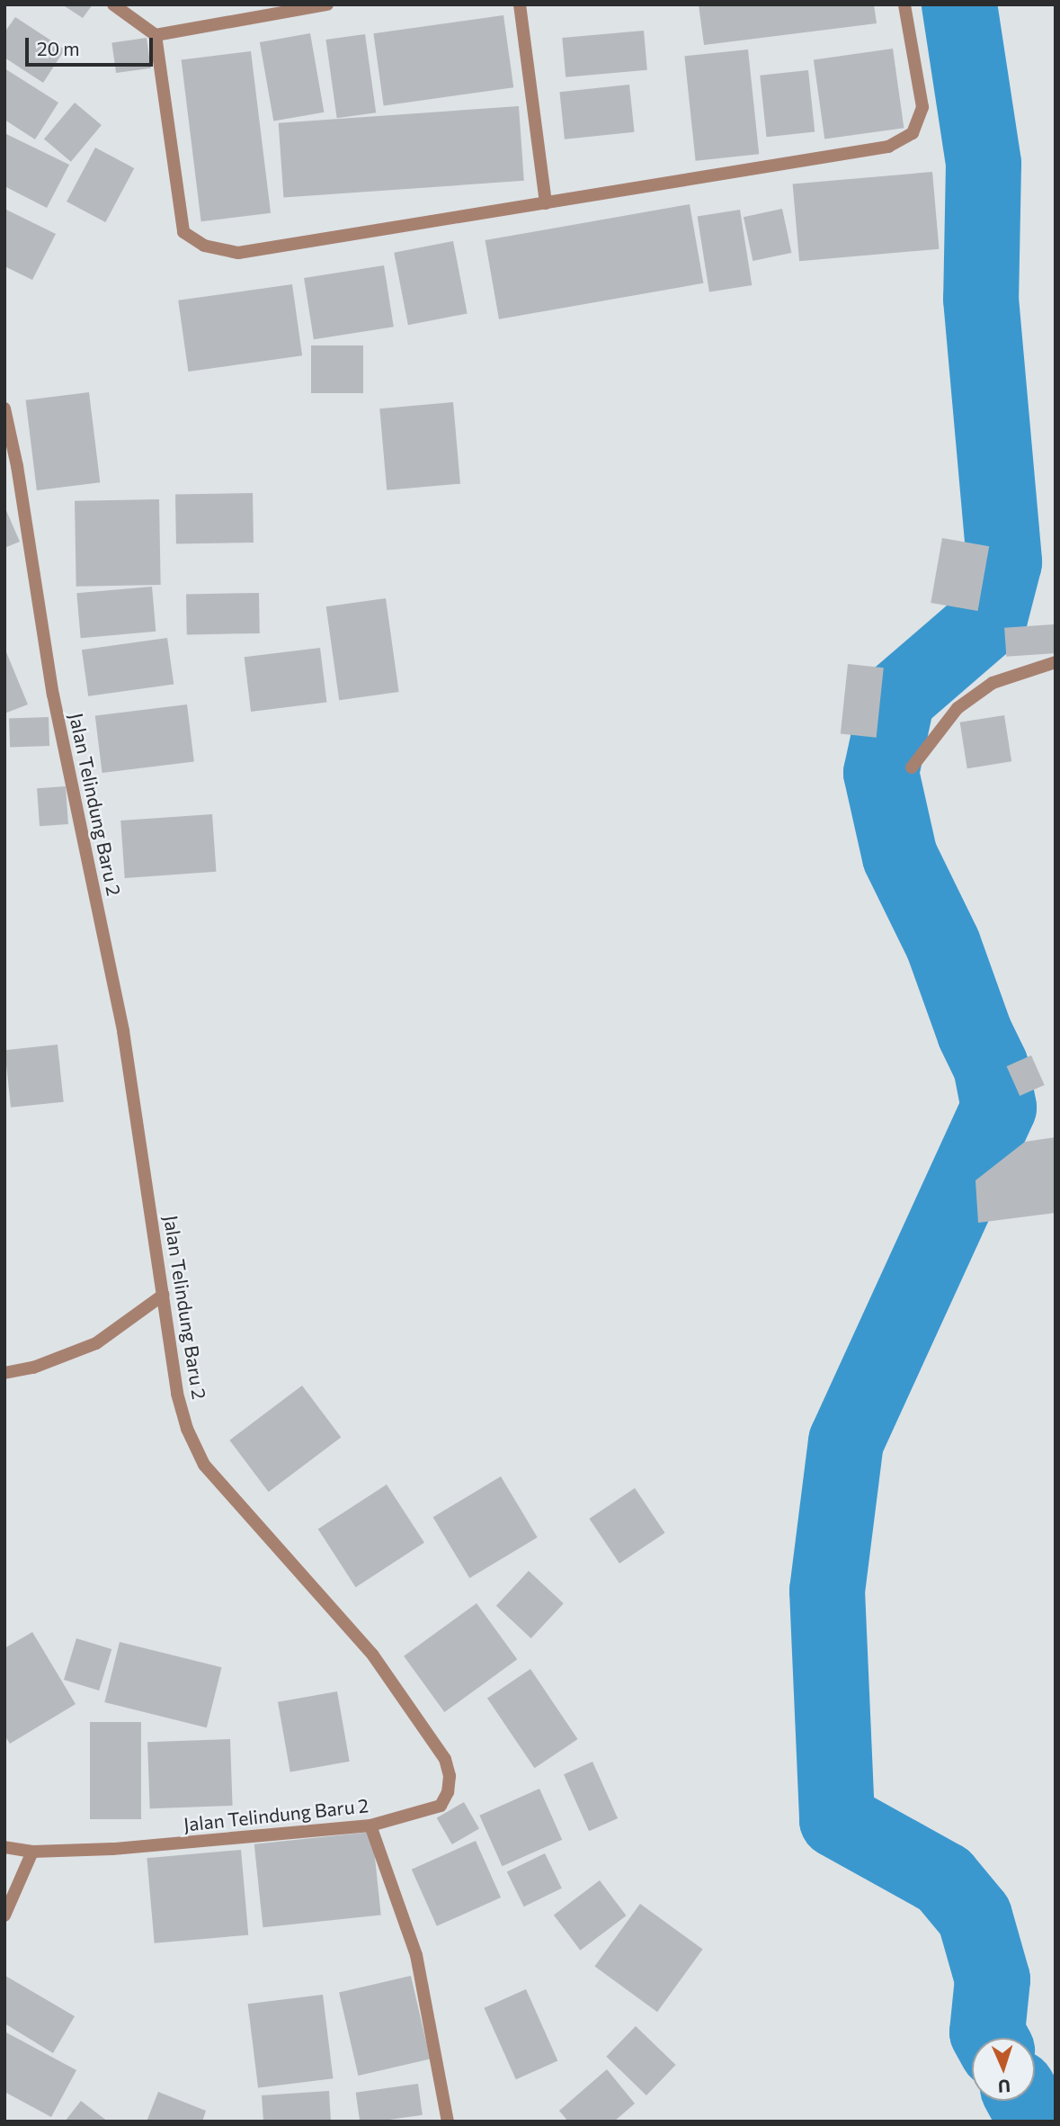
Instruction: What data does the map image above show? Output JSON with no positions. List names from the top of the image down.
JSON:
{
  "streets": {
    "street": ["Jalan Telindung Baru 2"]
  },
  "scale_bar": "20 m",
  "north": "bottom"
}
